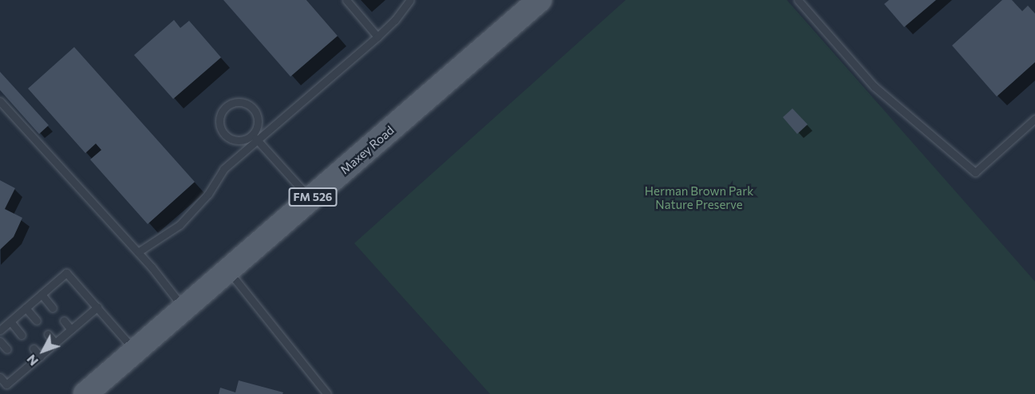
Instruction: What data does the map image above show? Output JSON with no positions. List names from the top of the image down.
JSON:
{
  "streets": {
    "main road": ["Maxey Road", "FM 526"]
  },
  "parks": ["Herman Brown Park Nature Preserve"],
  "north": "bottom left"
}
